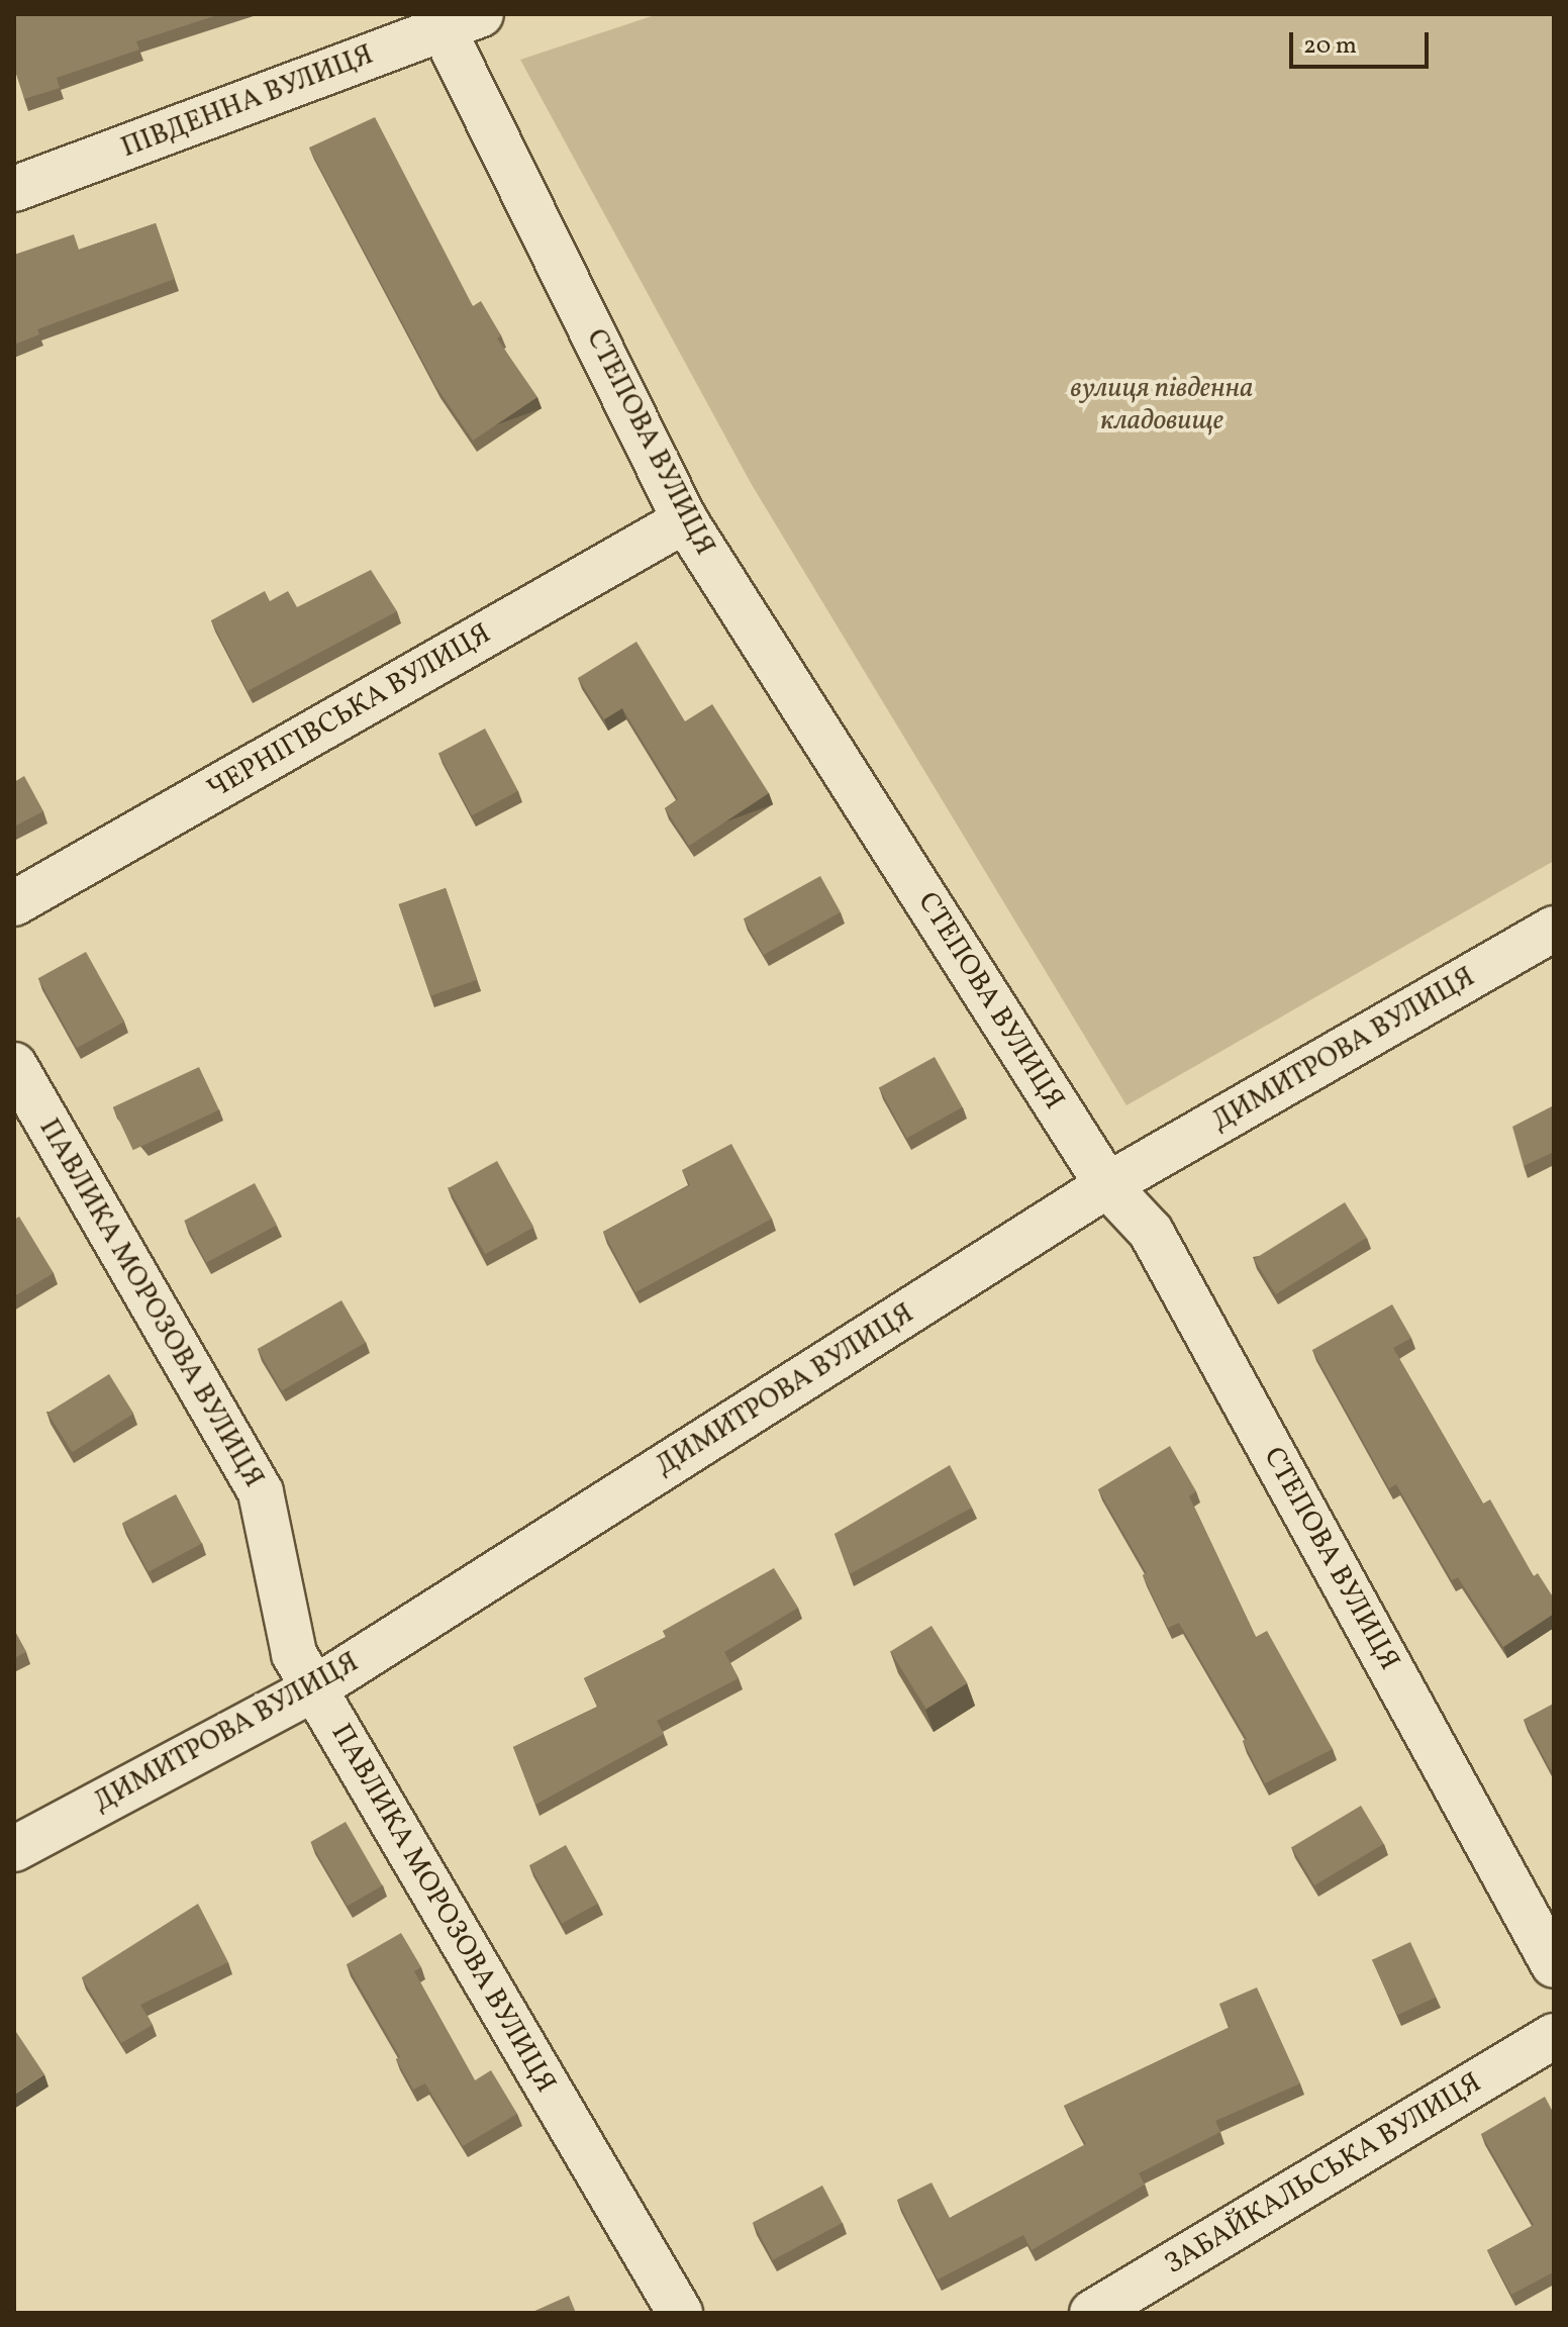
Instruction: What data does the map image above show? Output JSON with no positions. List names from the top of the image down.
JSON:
{
  "streets": {
    "street": [
      "ПІВДЕННА ВУЛИЦЯ",
      "СТЕПОВА ВУЛИЦЯ",
      "ЧЕРНІГІВСЬКА ВУЛИЦЯ",
      "ДИМИТРОВА ВУЛИЦЯ",
      "ПАВЛИКА МОРОЗОВА ВУЛИЦЯ",
      "ЗАБАЙКАЛЬСЬКА ВУЛИЦЯ"
    ]
  },
  "crossings": [
    ["ПІВДЕННА ВУЛИЦЯ", "СТЕПОВА ВУЛИЦЯ"],
    ["СТЕПОВА ВУЛИЦЯ", "ЧЕРНІГІВСЬКА ВУЛИЦЯ"],
    ["СТЕПОВА ВУЛИЦЯ", "ДИМИТРОВА ВУЛИЦЯ"],
    ["ДИМИТРОВА ВУЛИЦЯ", "ПАВЛИКА МОРОЗОВА ВУЛИЦЯ"]
  ],
  "parks": ["вулиця південна кладовище"],
  "scale_bar": "20 m"
}
